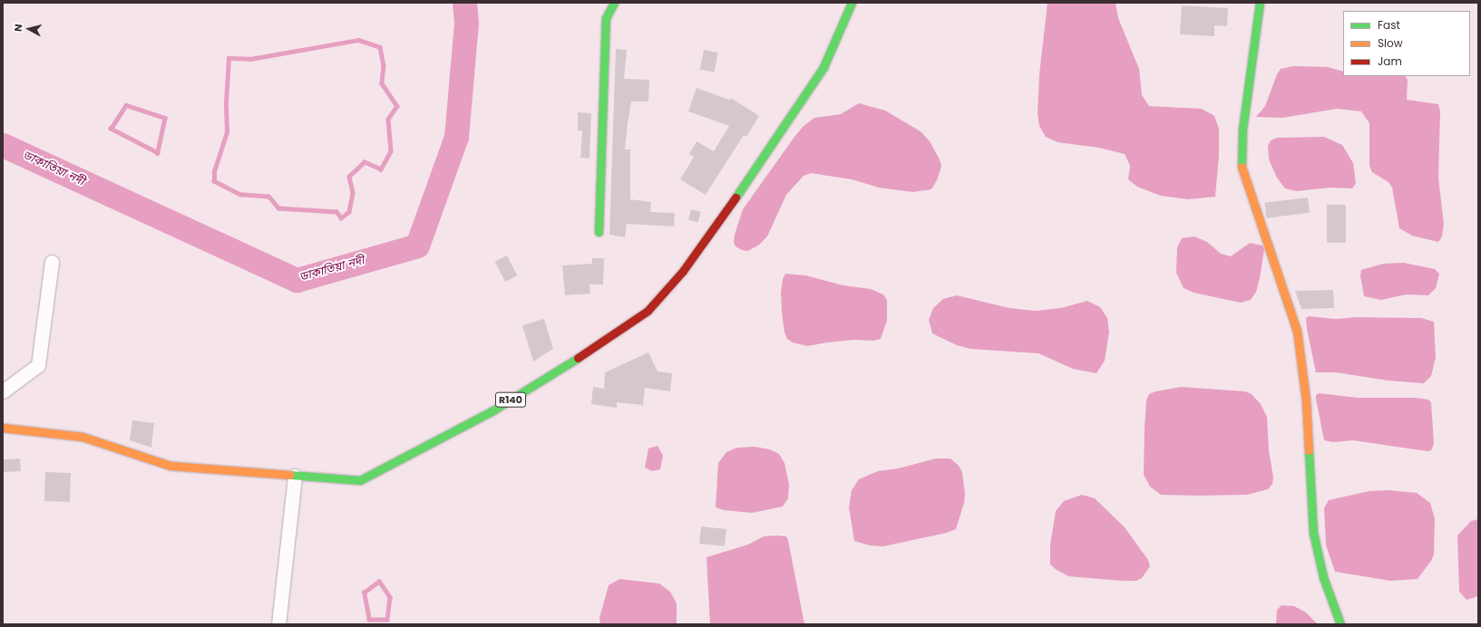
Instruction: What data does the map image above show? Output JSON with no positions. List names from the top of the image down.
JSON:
{
  "streets": {
    "main road": ["R140"]
  },
  "water": ["ডাকাতিয়া নদী"],
  "legend": ["Fast", "Slow", "Jam"],
  "north": "left"
}
